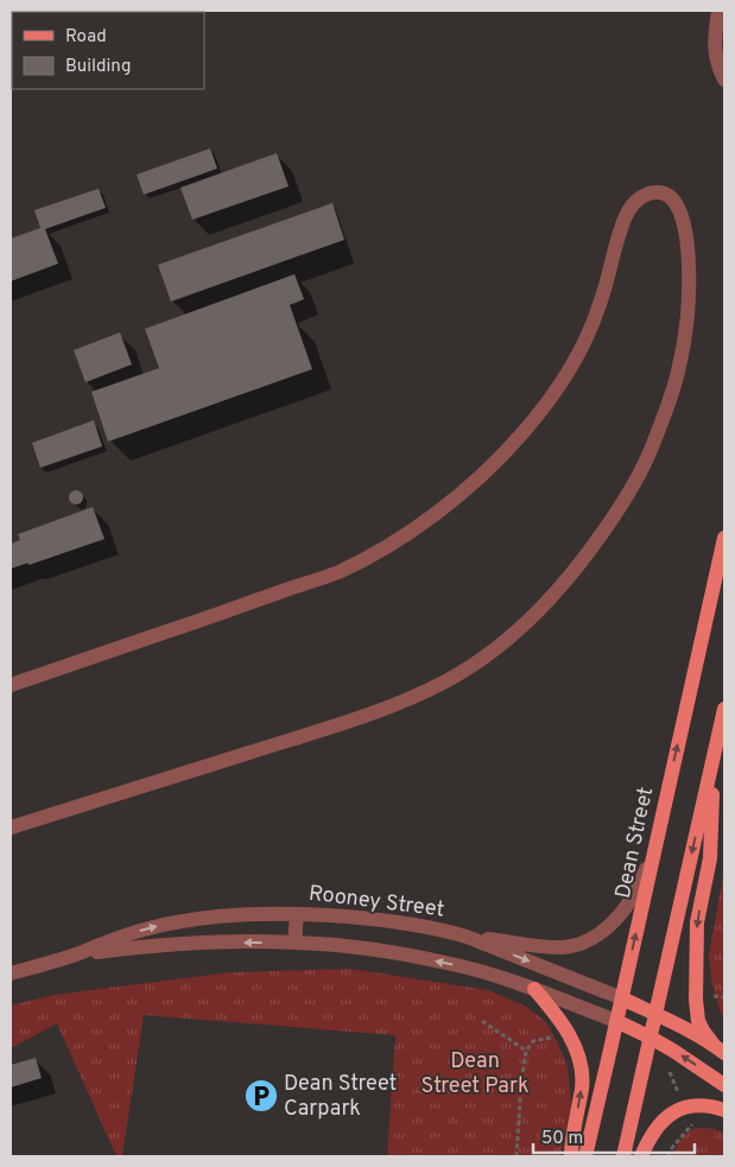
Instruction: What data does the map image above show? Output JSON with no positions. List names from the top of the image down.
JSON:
{
  "streets": {
    "main road": ["Dean Street", "Rooney Street"]
  },
  "crossings": [
    ["Dean Street", "Rooney Street"]
  ],
  "parks": ["Dean Street Park"],
  "places": {
    "parking": ["Dean Street Carpark"]
  },
  "legend": ["Road", "Building"],
  "scale_bar": "50 m"
}
